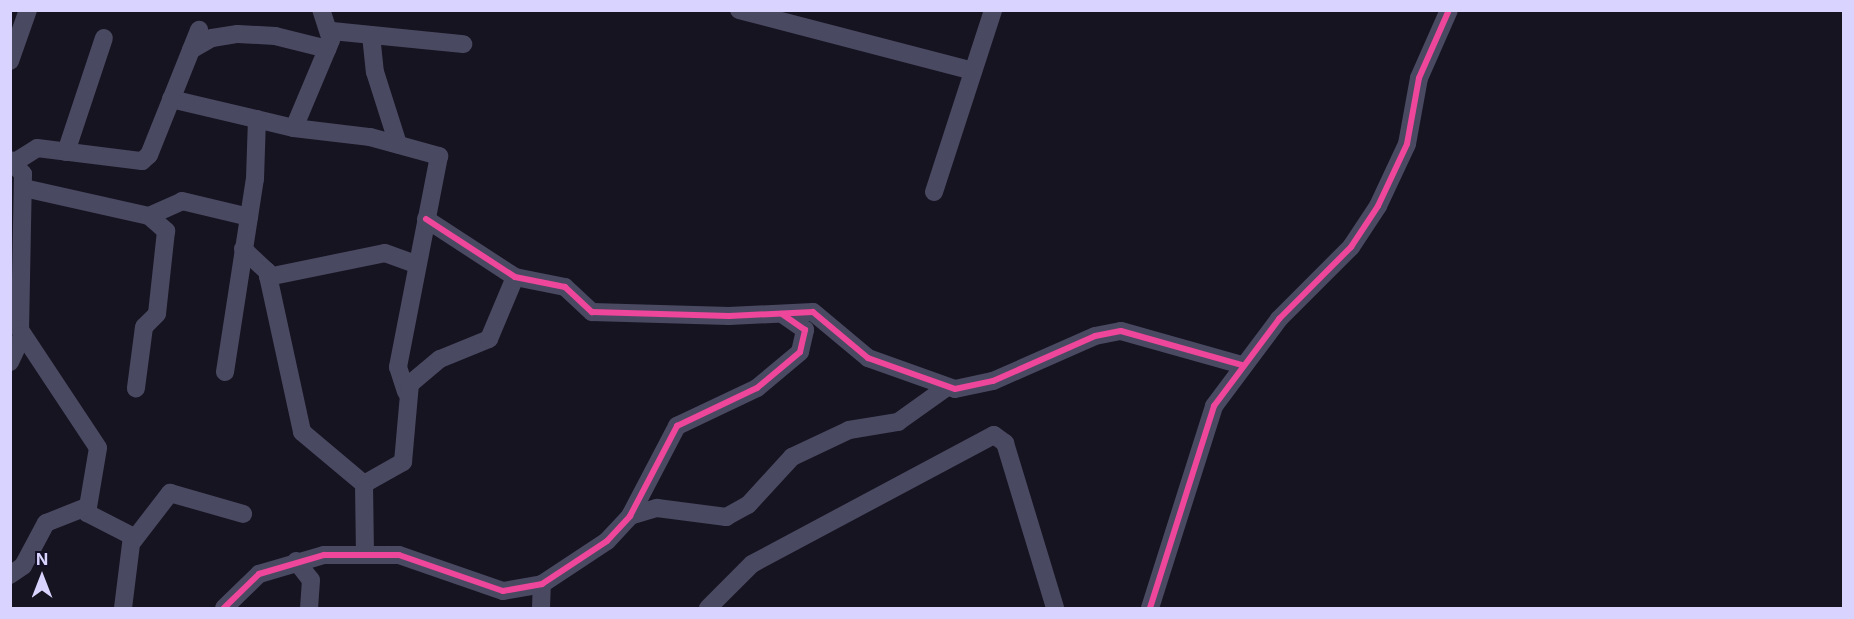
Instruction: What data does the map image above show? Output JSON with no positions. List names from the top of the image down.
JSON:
{
  "north": "top"
}
